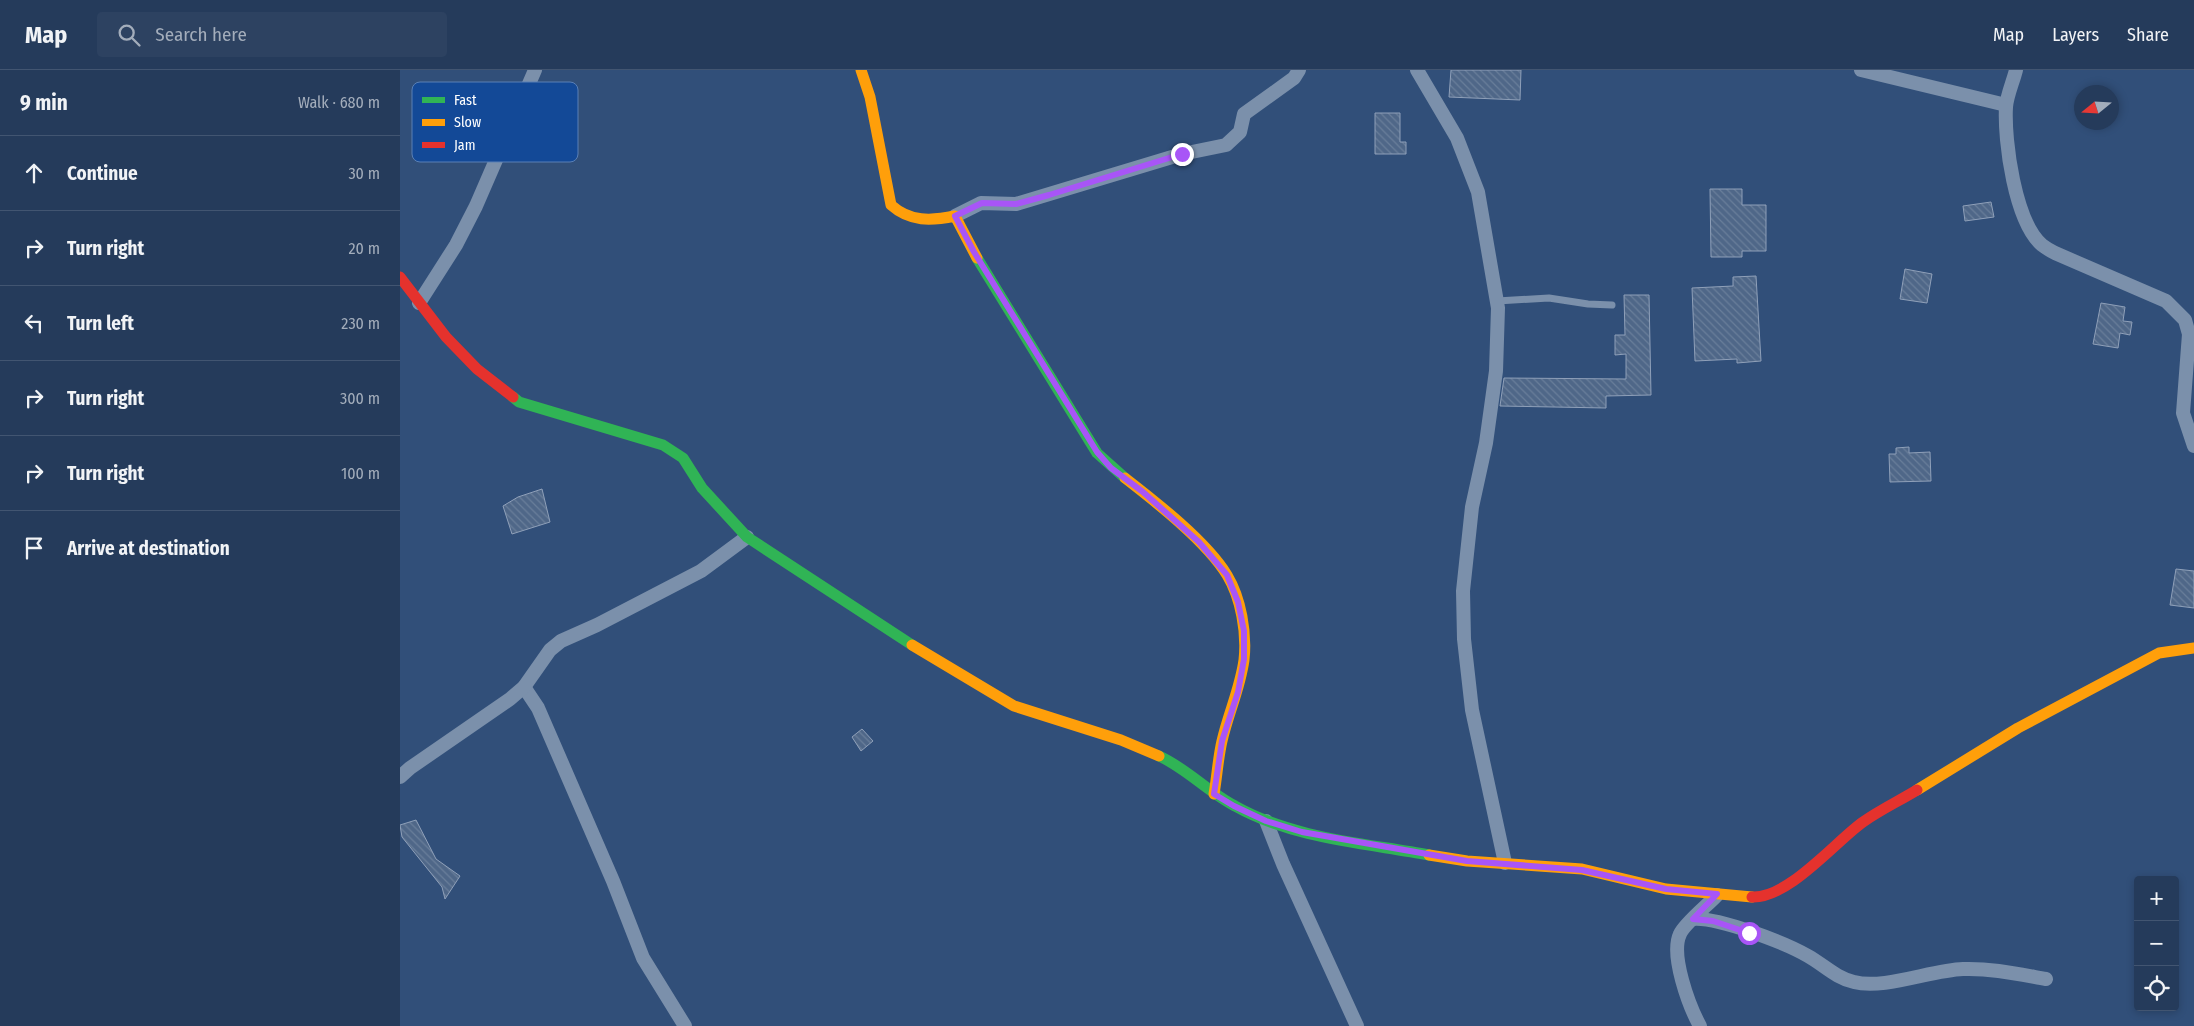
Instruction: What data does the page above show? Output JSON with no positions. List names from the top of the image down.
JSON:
{
  "legend": ["Fast", "Slow", "Jam"],
  "north": "left",
  "page": {
    "header": "Map",
    "search": "Search here",
    "nav": ["Map", "Layers", "Share"],
    "heading": ["9 min", "Walk · 680 m"],
    "list": [
      ["Continue", "30 m"],
      ["Turn right", "20 m"],
      ["Turn left", "230 m"],
      ["Turn right", "300 m"],
      ["Turn right", "100 m"],
      "Arrive at destination"
    ],
    "map_buttons": ["+", "−"]
  }
}
